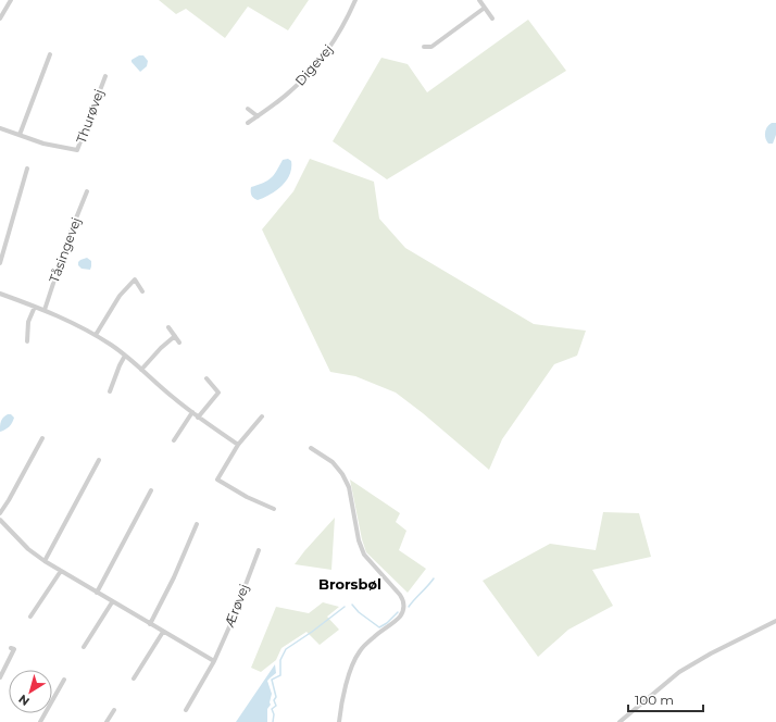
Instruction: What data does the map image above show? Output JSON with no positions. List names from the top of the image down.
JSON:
{
  "streets": {
    "street": [
      "Digevej",
      "Thurøvej",
      "Tåsingevej",
      "Ærøvej"
    ]
  },
  "districts": ["Brorsbøl"],
  "scale_bar": "100 m",
  "north": "bottom left"
}
